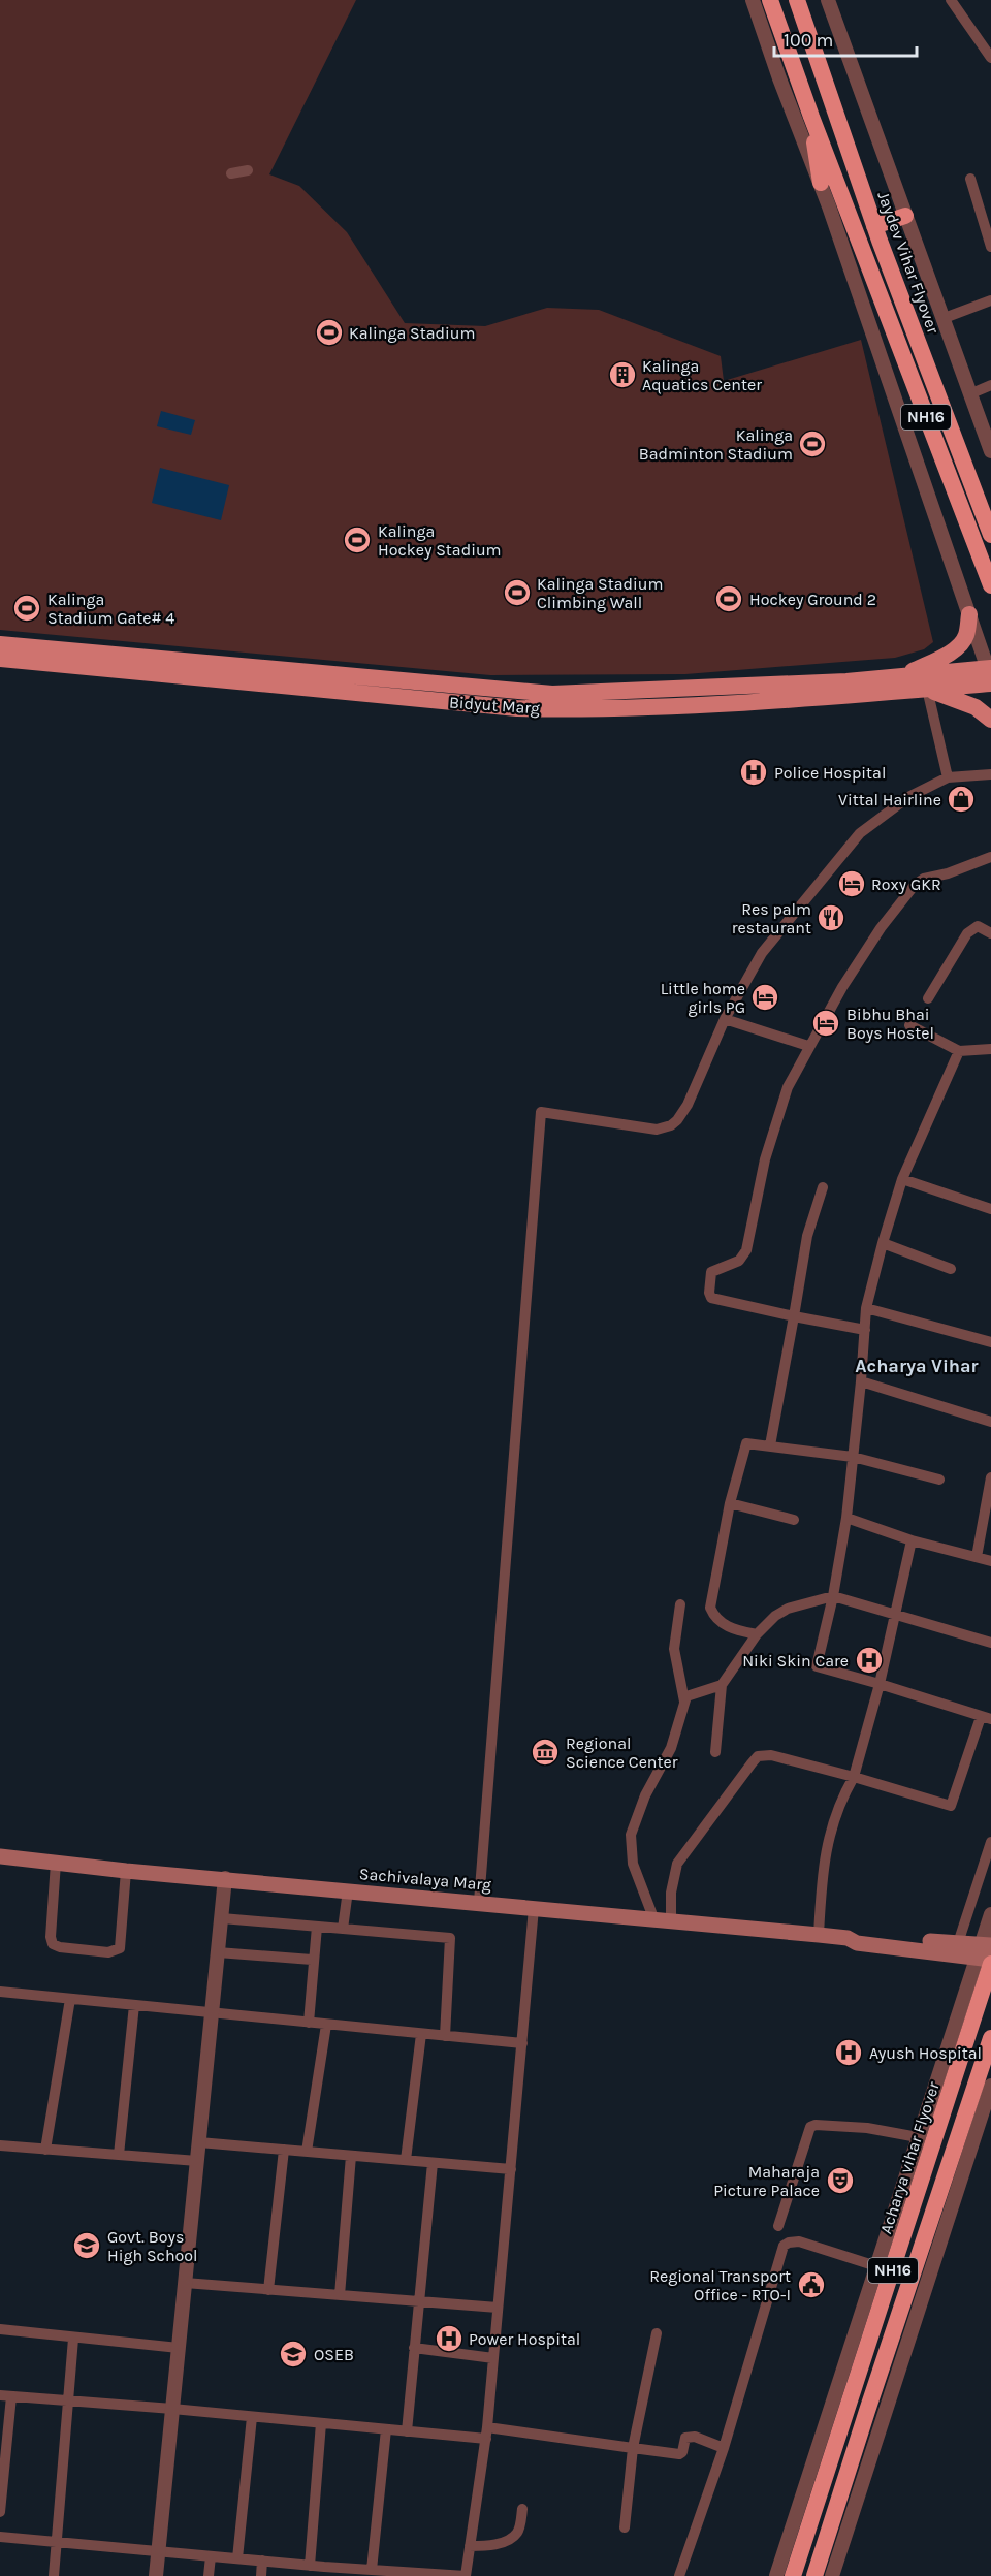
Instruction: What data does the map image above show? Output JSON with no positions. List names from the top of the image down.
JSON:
{
  "streets": {
    "highway": ["Jaydev Vihar Flyover", "NH16", "Acharya vihar Flyover"],
    "main road": ["Bidyut Marg", "Sachivalaya Marg"]
  },
  "crossings": [
    ["Sachivalaya Marg", "Acharya vihar Flyover"]
  ],
  "districts": ["Acharya Vihar"],
  "places": {
    "sports": [
      "Kalinga Stadium",
      "Kalinga Badminton Stadium",
      "Kalinga Hockey Stadium",
      "Kalinga Stadium Climbing Wall",
      "Hockey Ground 2",
      "Kalinga Stadium Gate# 4"
    ],
    "building": ["Kalinga Aquatics Center"],
    "hospital": [
      "Police Hospital",
      "Niki Skin Care",
      "Ayush Hospital",
      "Power Hospital"
    ],
    "shop": ["Vittal Hairline"],
    "hotel": ["Roxy GKR", "Little home girls PG", "Bibhu Bhai Boys Hostel"],
    "restaurant": ["Res palm restaurant"],
    "museum": ["Regional Science Center"],
    "theatre": ["Maharaja Picture Palace"],
    "school or university": ["Govt. Boys High School", "OSEB"],
    "public building": ["Regional Transport Office - RTO-I"]
  },
  "scale_bar": "100 m"
}
